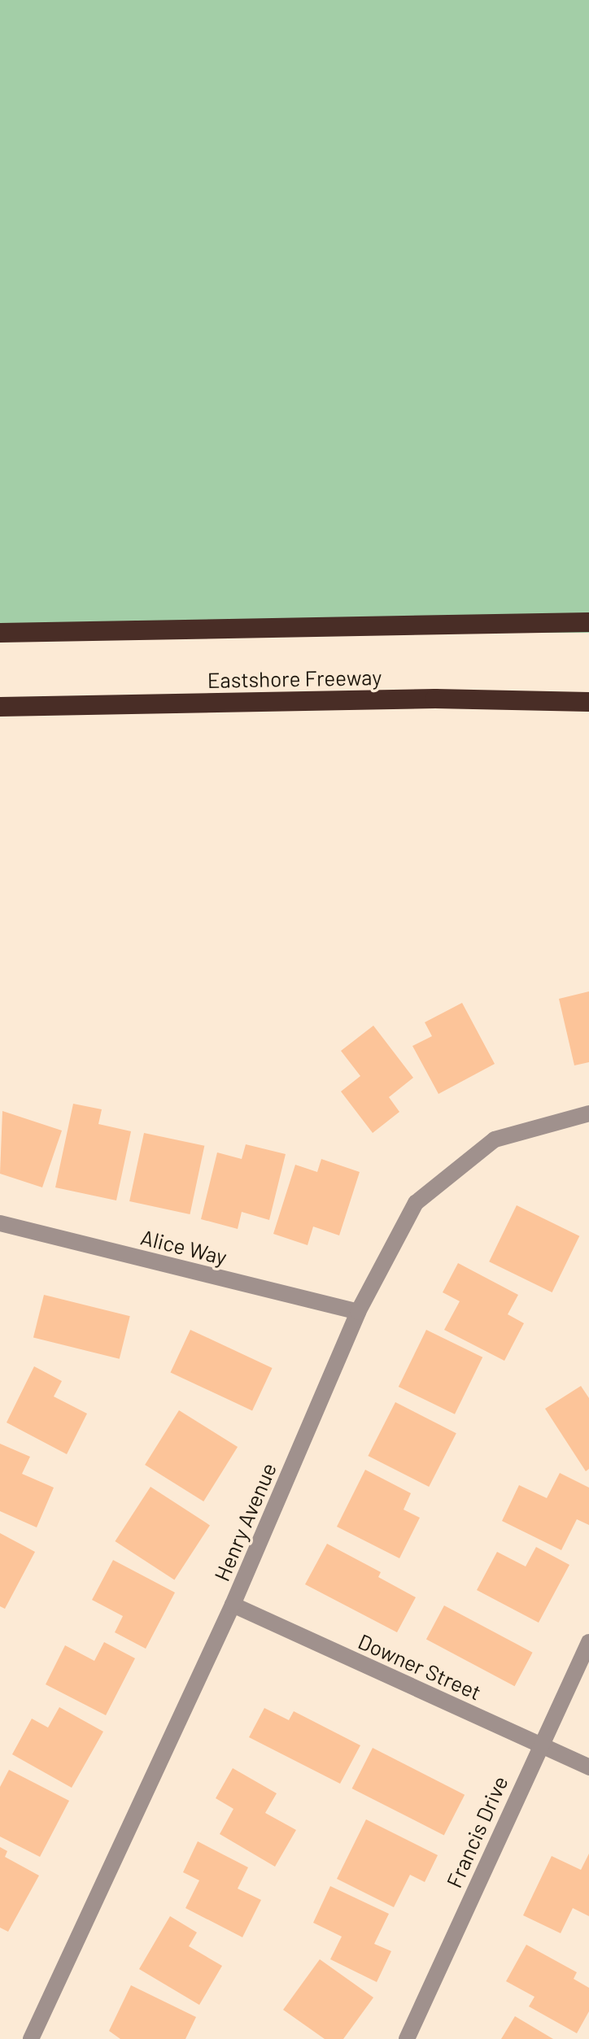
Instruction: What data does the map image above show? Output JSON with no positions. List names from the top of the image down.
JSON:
{
  "streets": {
    "highway": ["Eastshore Freeway"],
    "street": [
      "Alice Way",
      "Henry Avenue",
      "Downer Street",
      "Francis Drive"
    ]
  },
  "crossings": [
    ["Alice Way", "Henry Avenue"],
    ["Henry Avenue", "Downer Street"],
    ["Downer Street", "Francis Drive"]
  ]
}
